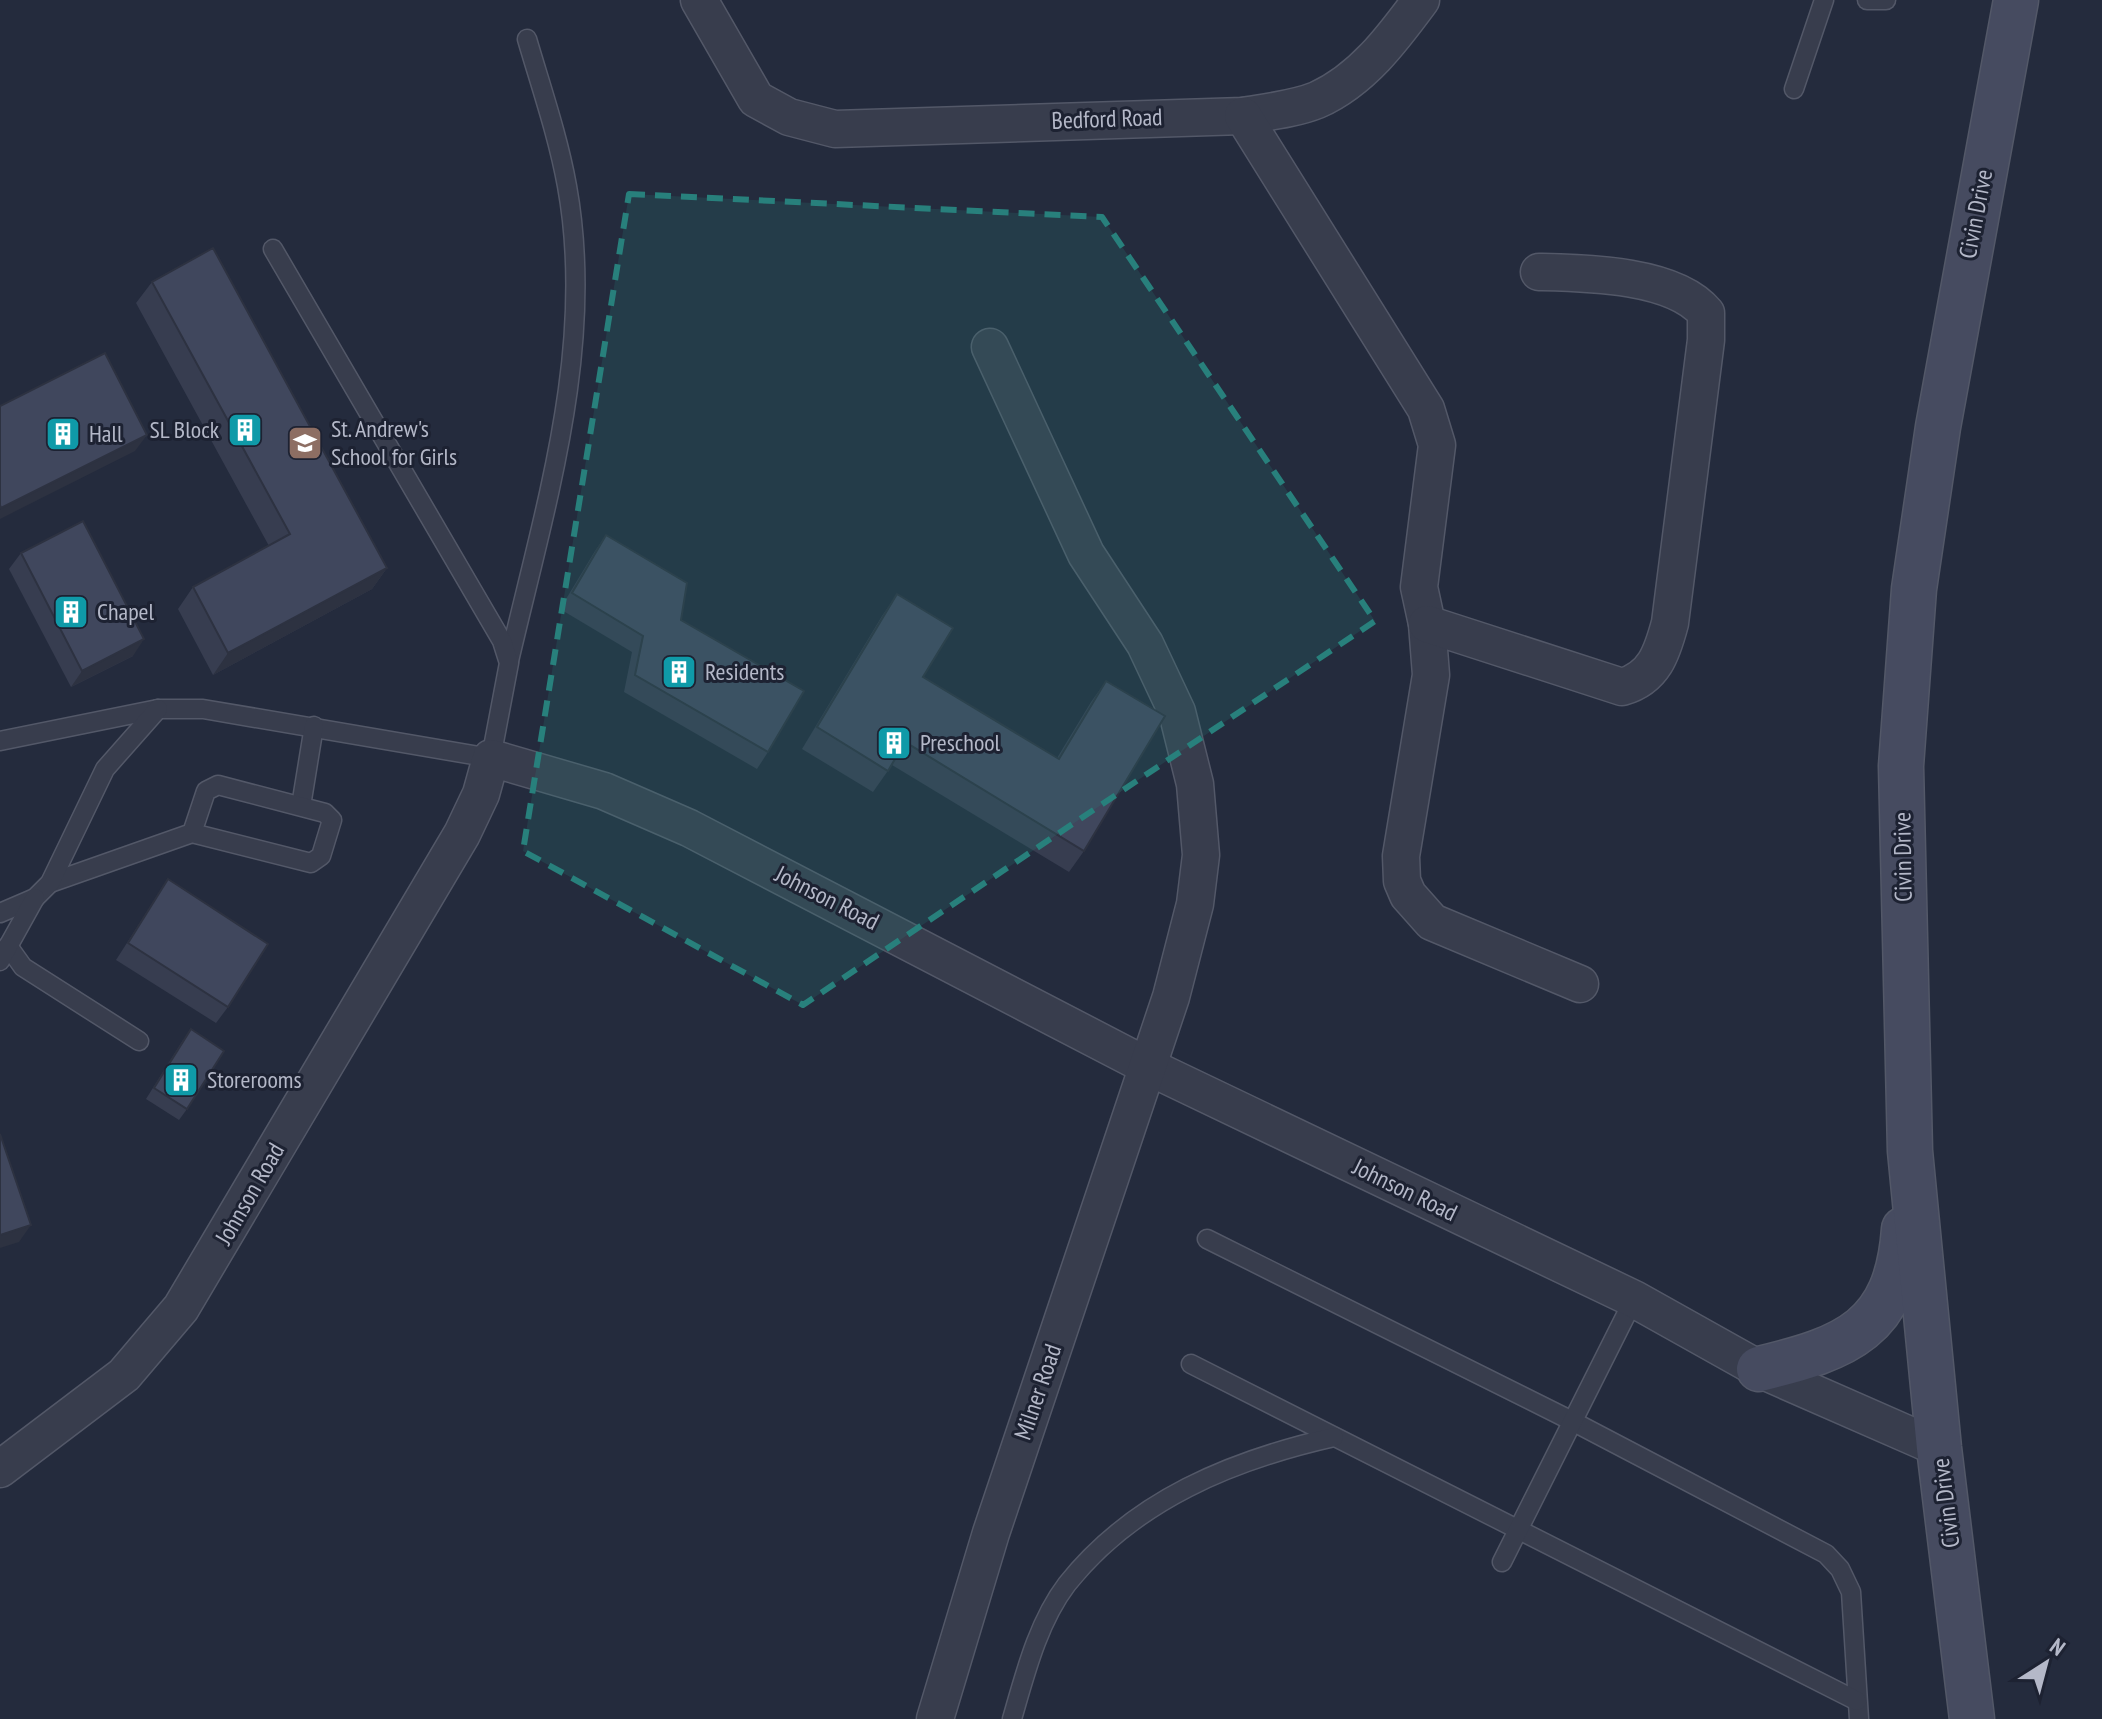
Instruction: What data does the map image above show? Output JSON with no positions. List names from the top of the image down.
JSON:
{
  "streets": {
    "main road": ["Civin Drive"],
    "street": ["Bedford Road", "Johnson Road", "Milner Road"]
  },
  "crossings": [
    ["Civin Drive", "Johnson Road"],
    ["Johnson Road", "Milner Road"]
  ],
  "places": {
    "building": [
      "SL Block",
      "Hall",
      "Chapel",
      "Residents",
      "Preschool",
      "Storerooms"
    ],
    "school or university": ["St. Andrew's School for Girls"]
  },
  "north": "top right"
}
